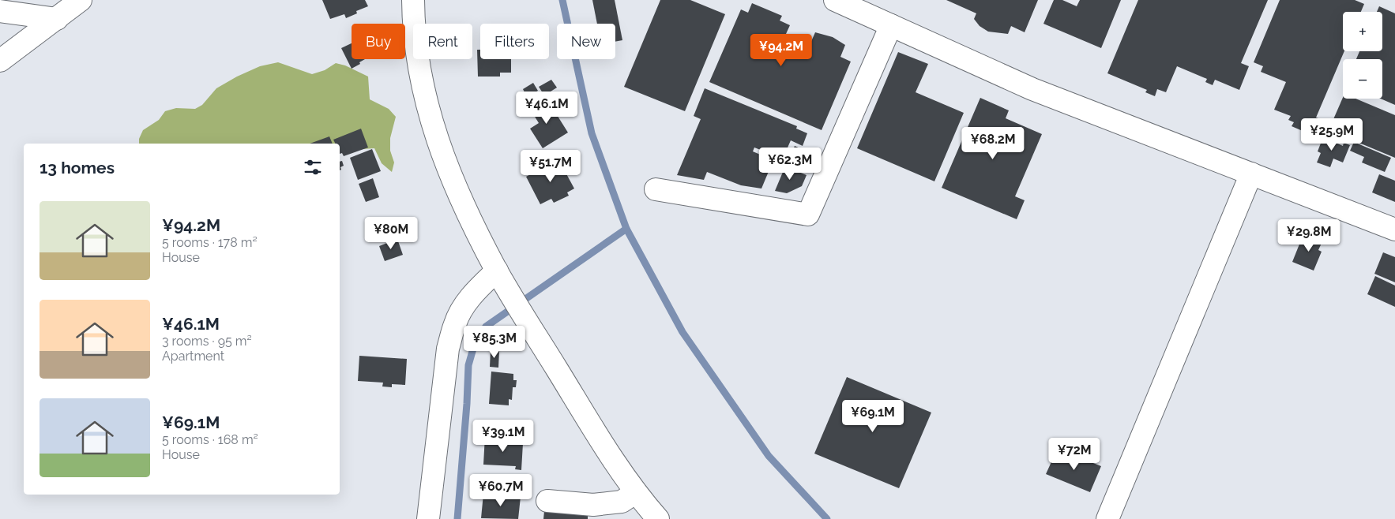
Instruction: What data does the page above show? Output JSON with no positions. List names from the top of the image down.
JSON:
{
  "page": {
    "map_buttons": ["+", "−"],
    "chip": [
      "Buy",
      "Rent",
      "Filters",
      "New"
    ],
    "price": [
      "¥94.2M",
      "¥46.1M",
      "¥25.9M",
      "¥68.2M",
      "¥62.3M",
      "¥51.7M",
      "¥80M",
      "¥29.8M",
      "¥85.3M",
      "¥69.1M",
      "¥39.1M",
      "¥72M",
      "¥60.7M"
    ],
    "heading": "13 homes",
    "list": [
      {
        "name": "¥94.2M",
        "note": "5 rooms · 178 m² · House"
      },
      {
        "name": "¥46.1M",
        "note": "3 rooms · 95 m² · Apartment"
      },
      {
        "name": "¥69.1M",
        "note": "5 rooms · 168 m² · House"
      }
    ]
  }
}
